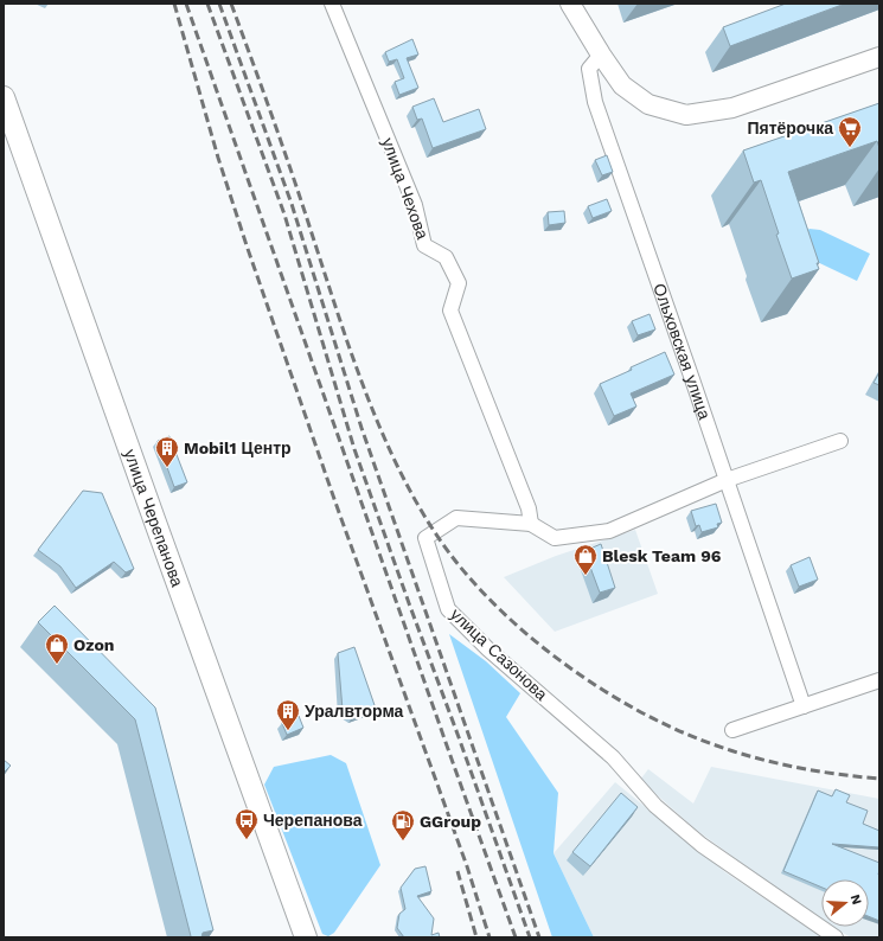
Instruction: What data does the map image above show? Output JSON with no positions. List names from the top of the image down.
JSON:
{
  "streets": {
    "main road": ["улица Черепанова"],
    "street": ["улица Чехова", "Ольховская улица", "улица Сазонова"]
  },
  "crossings": [
    ["улица Чехова", "улица Сазонова"],
    ["Ольховская улица", "улица Сазонова"]
  ],
  "places": {
    "supermarket": ["Пятёрочка"],
    "building": ["Mobil1 Центр", "Уралвторма"],
    "shop": ["Blesk Team 96", "Ozon"],
    "bus stop": ["Черепанова"],
    "fuel station": ["GGroup"]
  },
  "north": "right"
}
